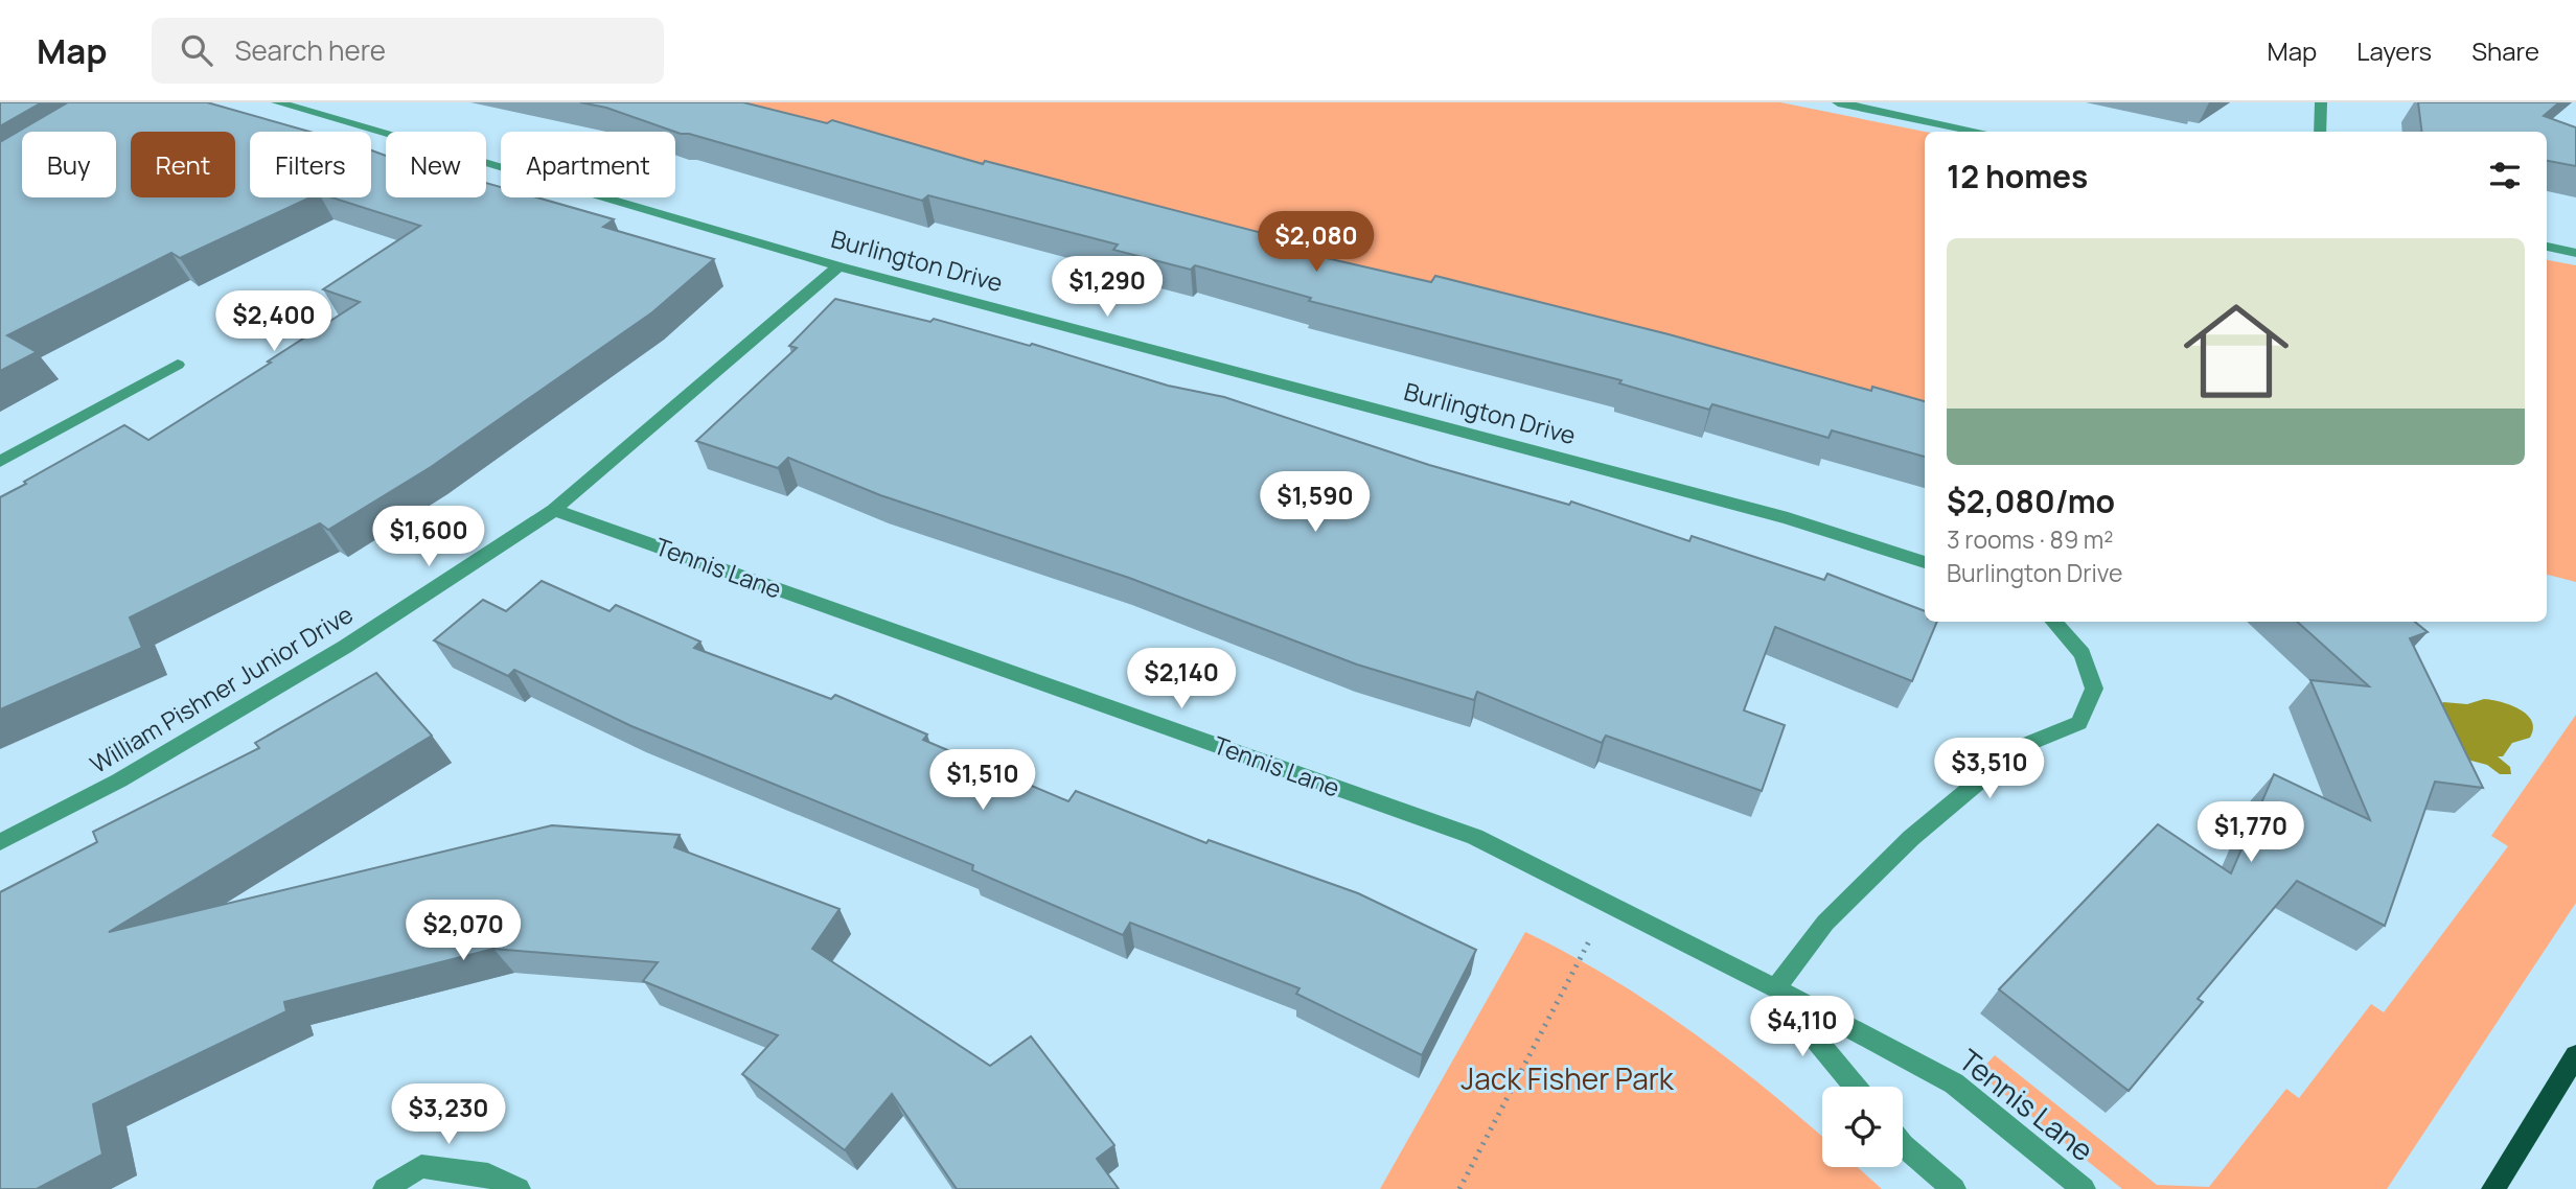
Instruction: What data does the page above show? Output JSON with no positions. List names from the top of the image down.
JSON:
{
  "streets": {
    "street": ["Burlington Drive", "Tennis Lane", "William Pishner Junior Drive"]
  },
  "crossings": [
    ["Burlington Drive", "William Pishner Junior Drive"],
    ["Tennis Lane", "William Pishner Junior Drive"]
  ],
  "parks": ["Jack Fisher Park"],
  "page": {
    "header": "Map",
    "search": "Search here",
    "nav": ["Map", "Layers", "Share"],
    "chip": [
      "Buy",
      "Rent",
      "Filters",
      "New",
      "Apartment"
    ],
    "heading": "12 homes",
    "price": [
      "$2,080",
      "$1,290",
      "$2,400",
      "$1,590",
      "$1,600",
      "$2,140",
      "$3,510",
      "$1,510",
      "$1,770",
      "$2,070",
      "$4,110",
      "$3,230"
    ],
    "list": [
      {
        "name": "$2,080/mo",
        "note": "3 rooms · 89 m² · Burlington Drive"
      }
    ]
  }
}
